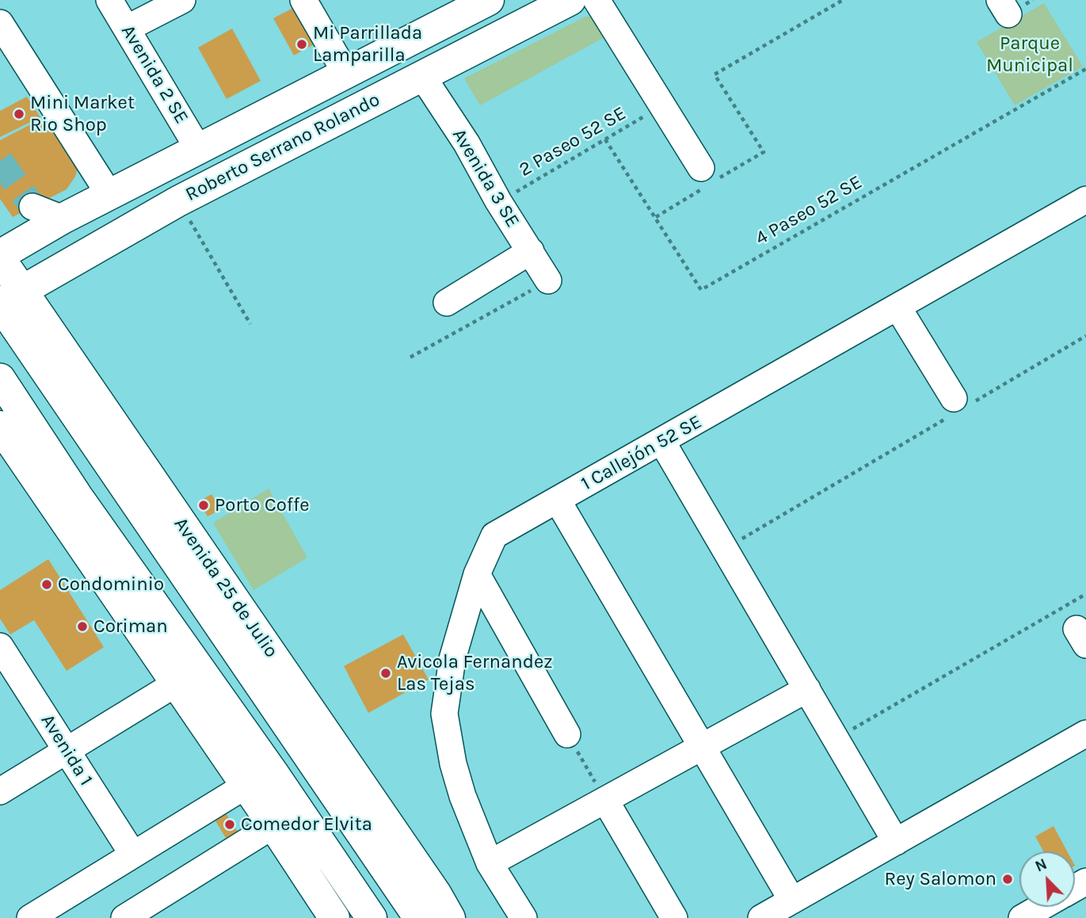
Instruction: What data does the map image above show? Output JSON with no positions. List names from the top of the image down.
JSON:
{
  "streets": {
    "main road": ["Roberto Serrano Rolando", "Avenida 25 de Julio"],
    "street": [
      "Avenida 2 SE",
      "Avenida 3 SE",
      "1 Callejón 52 SE",
      "Avenida 1"
    ],
    "path": ["2 Paseo 52 SE", "4 Paseo 52 SE"]
  },
  "crossings": [
    ["Avenida 2 SE", "Roberto Serrano Rolando"],
    ["2 Paseo 52 SE", "Avenida 3 SE"],
    ["2 Paseo 52 SE", "4 Paseo 52 SE"],
    ["Roberto Serrano Rolando", "Avenida 3 SE"],
    ["Roberto Serrano Rolando", "Avenida 25 de Julio"]
  ],
  "parks": ["Parque Municipal"],
  "places": [
    "Mi Parrillada Lamparilla",
    "Mini Market Rio Shop",
    "Porto Coffe",
    "Condominio",
    "Coriman",
    "Avicola Fernandez Las Tejas",
    "Comedor Elvita",
    "Rey Salomon"
  ],
  "north": "top left"
}
